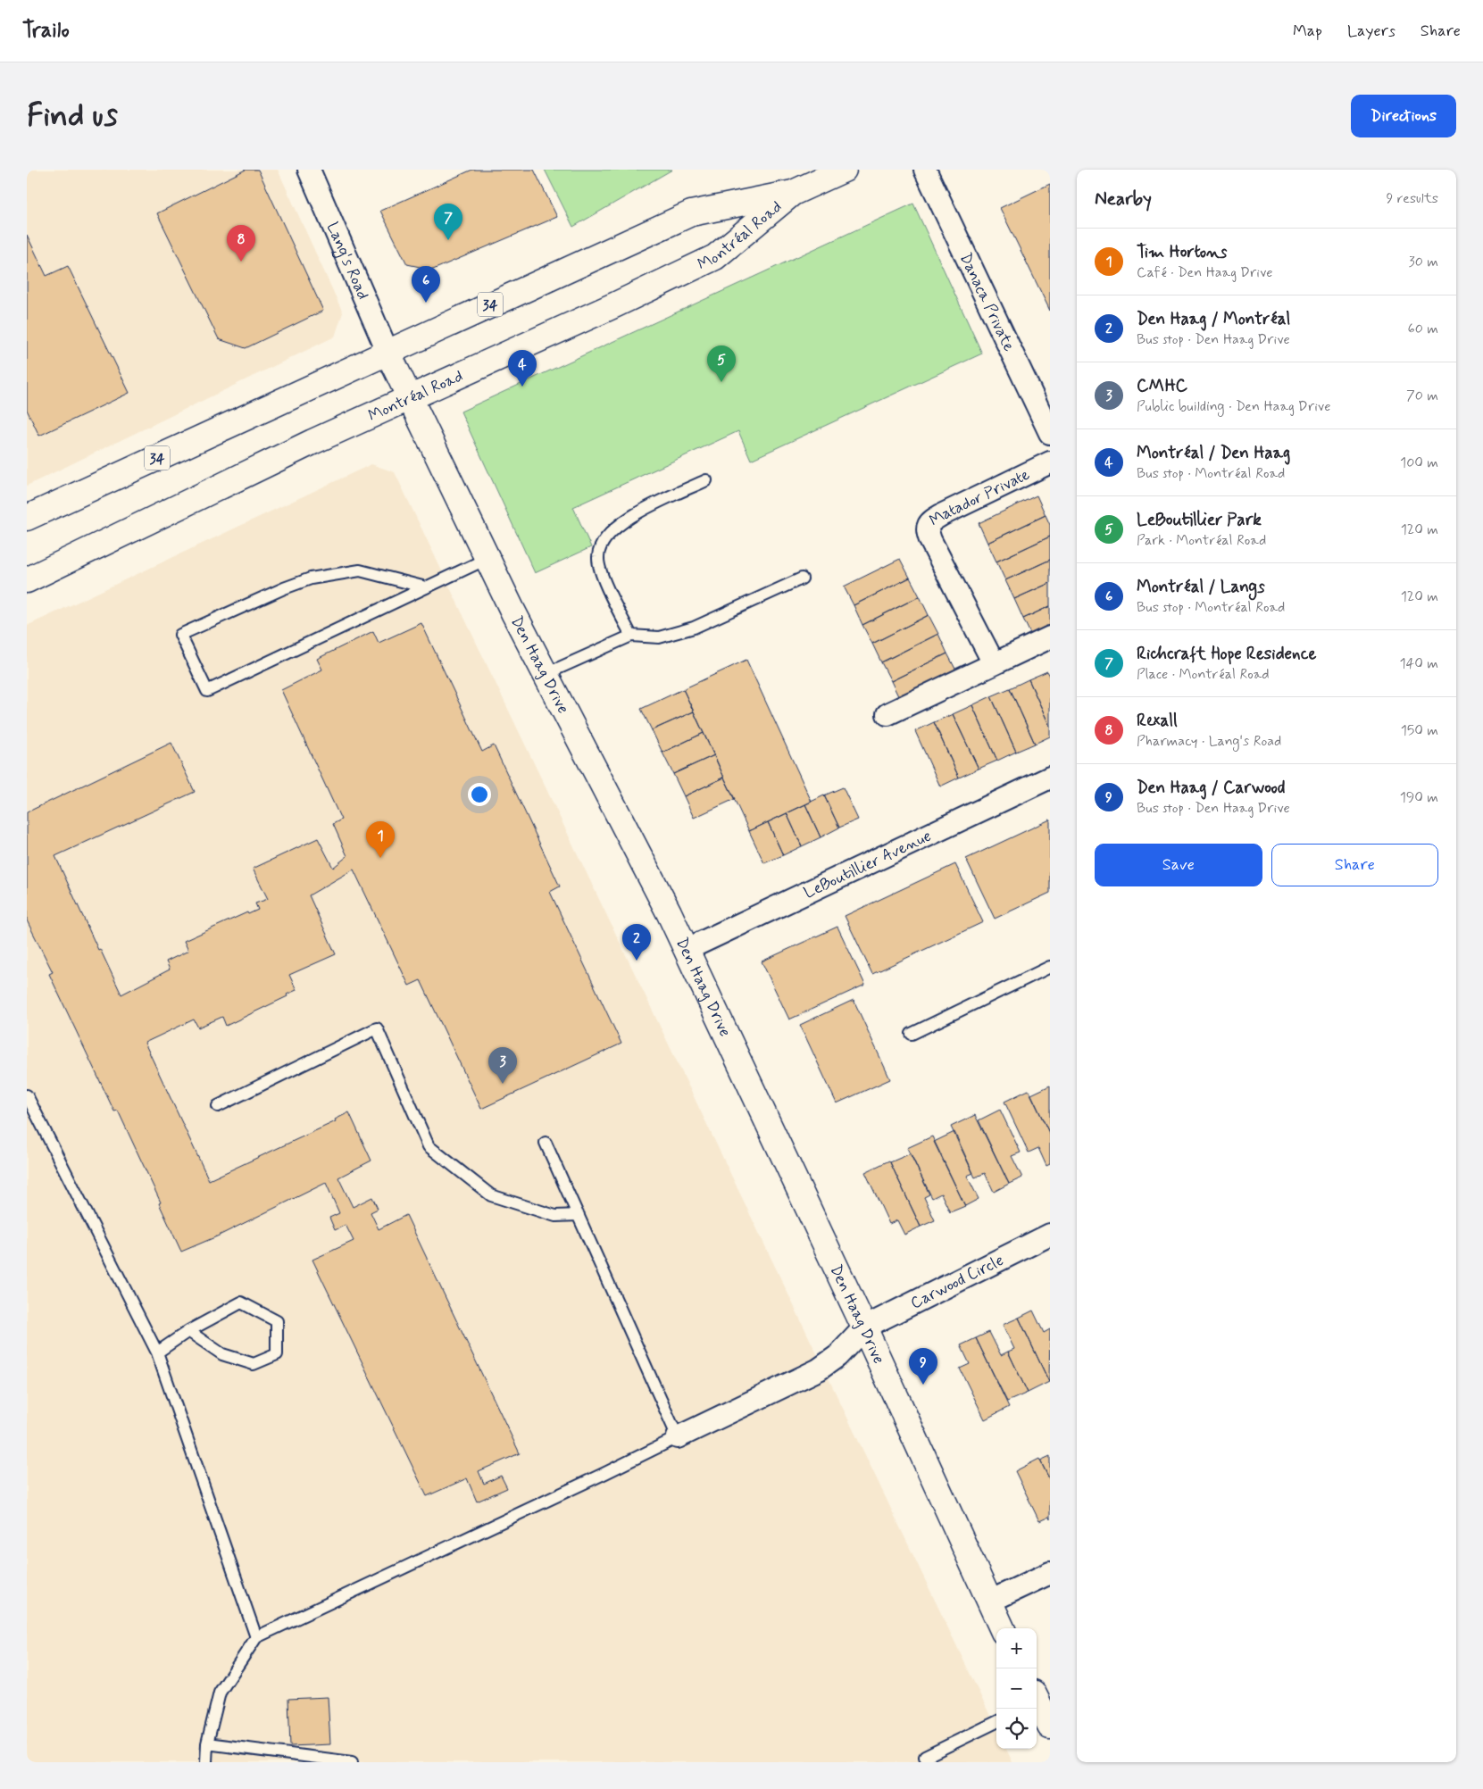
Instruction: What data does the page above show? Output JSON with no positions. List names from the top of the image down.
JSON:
{
  "streets": {
    "main road": ["Montréal Road", "34", "Den Haag Drive"],
    "street": [
      "Lang's Road",
      "Danaca Private",
      "Matador Private",
      "LeBoutillier Avenue",
      "Carwood Circle"
    ]
  },
  "crossings": [
    ["Montréal Road", "Lang's Road"],
    ["Montréal Road", "Den Haag Drive"],
    ["Lang's Road", "Den Haag Drive"],
    ["Den Haag Drive", "LeBoutillier Avenue"],
    ["Den Haag Drive", "Carwood Circle"]
  ],
  "page": {
    "header": "Trailo",
    "nav": ["Map", "Layers", "Share"],
    "buttons": [
      "Directions",
      ["Save", "Share"]
    ],
    "title": "Find us",
    "heading": ["Nearby", "9 results"],
    "pins": [
      "7",
      "8",
      "6",
      "5",
      "4",
      "1",
      "2",
      "3",
      "9"
    ],
    "list": [
      {
        "mark": "1",
        "name": "Tim Hortons",
        "note": "Café · Den Haag Drive",
        "value": "30 m"
      },
      {
        "mark": "2",
        "name": "Den Haag / Montréal",
        "note": "Bus stop · Den Haag Drive",
        "value": "60 m"
      },
      {
        "mark": "3",
        "name": "CMHC",
        "note": "Public building · Den Haag Drive",
        "value": "70 m"
      },
      {
        "mark": "4",
        "name": "Montréal / Den Haag",
        "note": "Bus stop · Montréal Road",
        "value": "100 m"
      },
      {
        "mark": "5",
        "name": "LeBoutillier Park",
        "note": "Park · Montréal Road",
        "value": "120 m"
      },
      {
        "mark": "6",
        "name": "Montréal / Langs",
        "note": "Bus stop · Montréal Road",
        "value": "120 m"
      },
      {
        "mark": "7",
        "name": "Richcraft Hope Residence",
        "note": "Place · Montréal Road",
        "value": "140 m"
      },
      {
        "mark": "8",
        "name": "Rexall",
        "note": "Pharmacy · Lang's Road",
        "value": "150 m"
      },
      {
        "mark": "9",
        "name": "Den Haag / Carwood",
        "note": "Bus stop · Den Haag Drive",
        "value": "190 m"
      }
    ],
    "map_buttons": ["+", "−"]
  }
}
